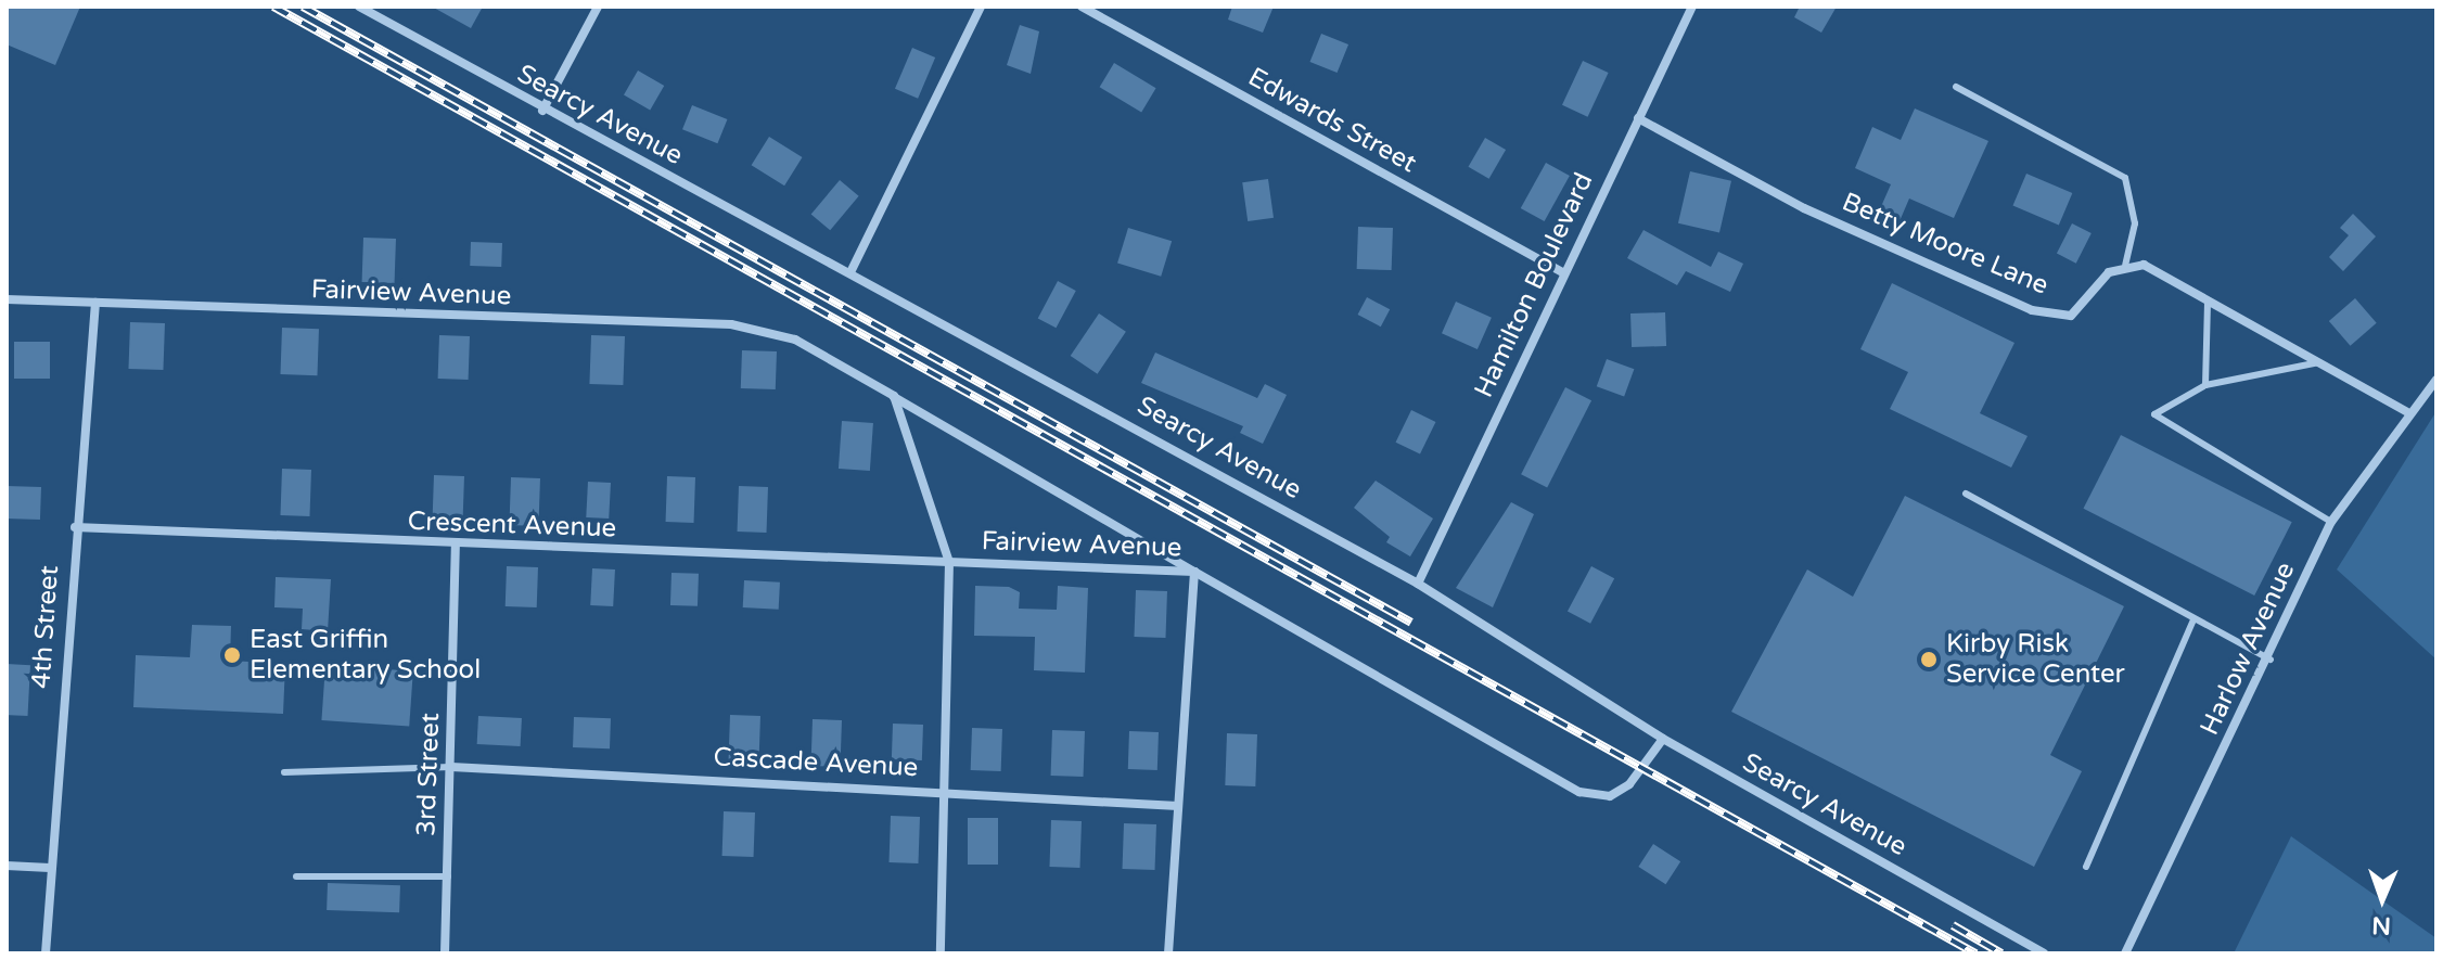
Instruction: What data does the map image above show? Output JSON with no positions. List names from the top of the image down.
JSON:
{
  "streets": {
    "street": [
      "Searcy Avenue",
      "Edwards Street",
      "Betty Moore Lane",
      "Hamilton Boulevard",
      "Fairview Avenue",
      "Crescent Avenue",
      "4th Street",
      "Harlow Avenue",
      "Cascade Avenue",
      "3rd Street"
    ]
  },
  "crossings": [
    ["Searcy Avenue", "Hamilton Boulevard"],
    ["Searcy Avenue", "Fairview Avenue"],
    ["Edwards Street", "Hamilton Boulevard"],
    ["Betty Moore Lane", "Hamilton Boulevard"],
    ["Fairview Avenue", "Crescent Avenue"],
    ["Fairview Avenue", "4th Street"],
    ["Crescent Avenue", "4th Street"],
    ["Crescent Avenue", "3rd Street"],
    ["Cascade Avenue", "3rd Street"]
  ],
  "places": ["East Griffin Elementary School", "Kirby Risk Service Center"],
  "north": "bottom"
}
